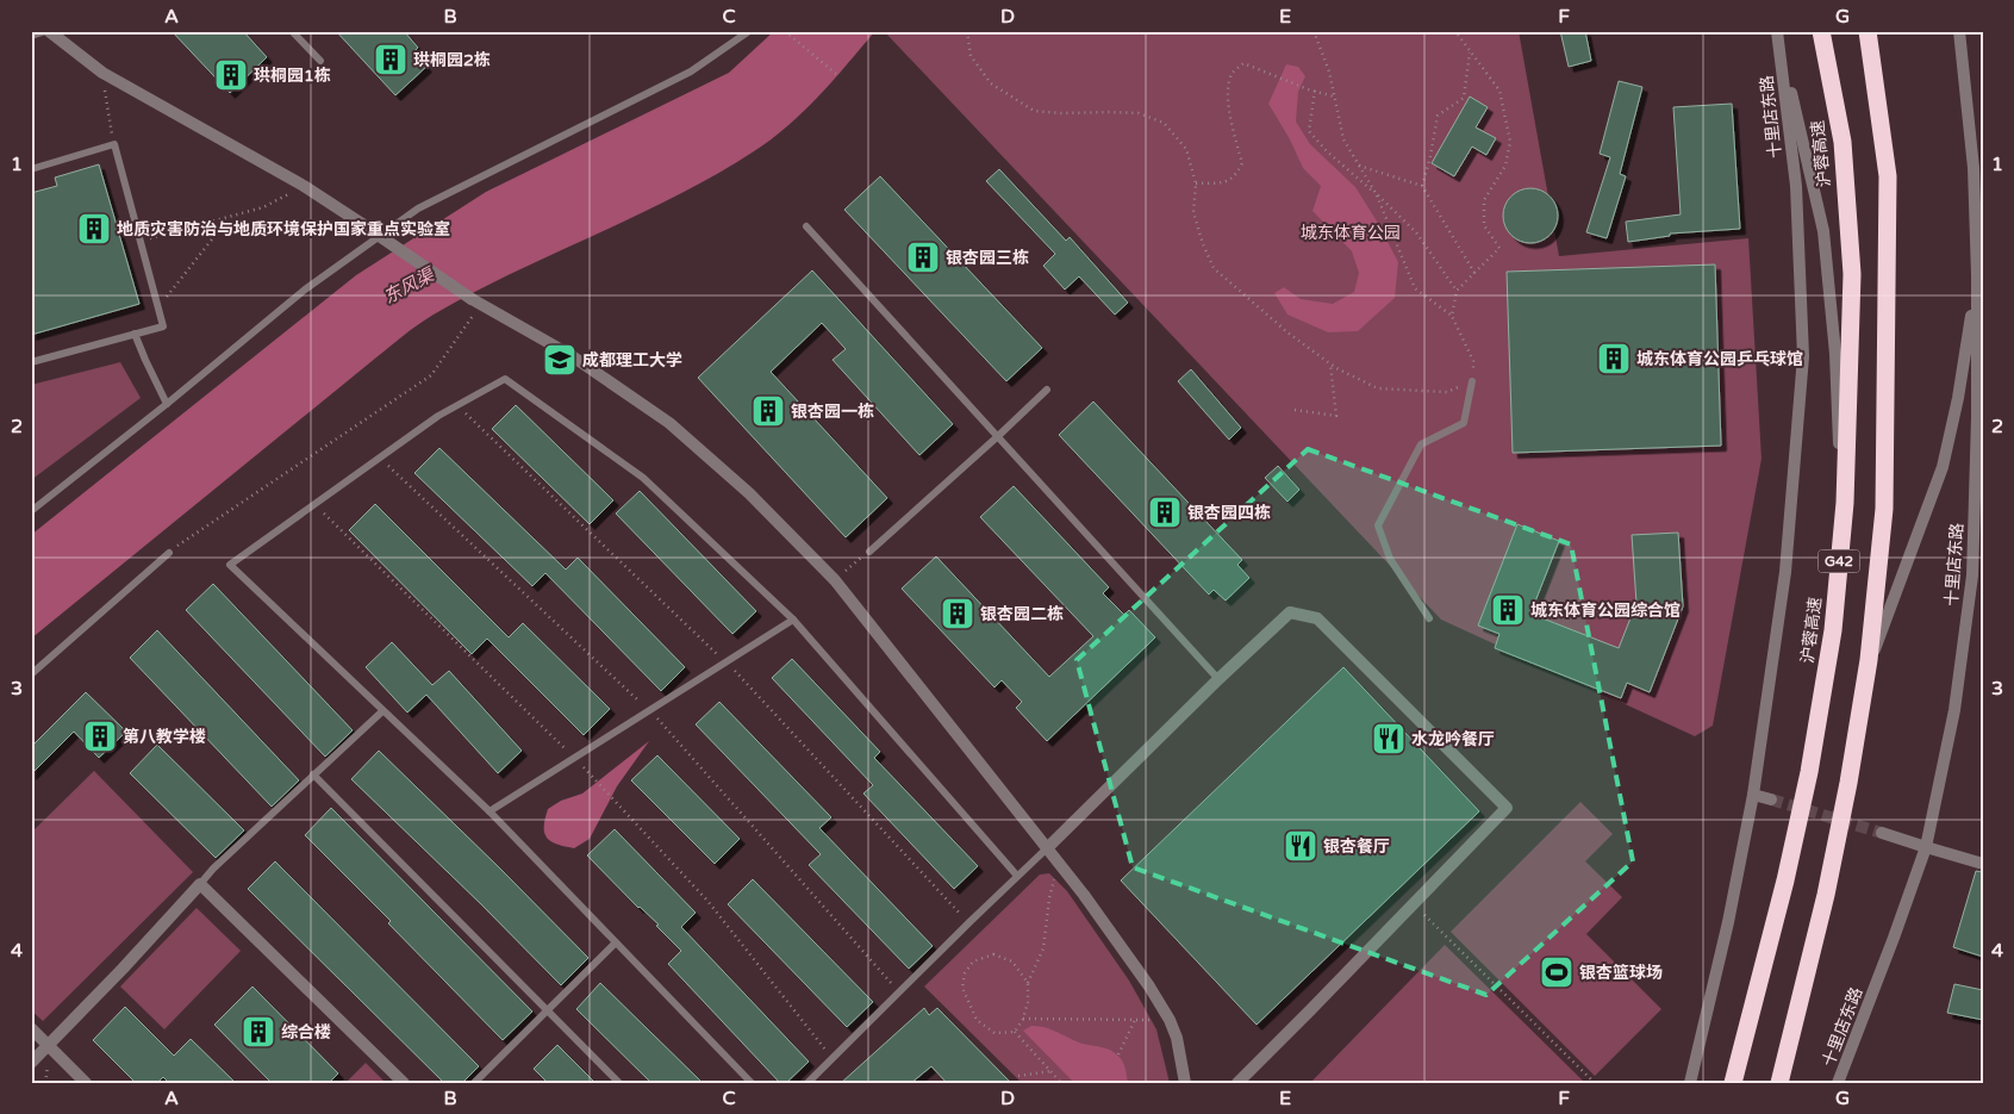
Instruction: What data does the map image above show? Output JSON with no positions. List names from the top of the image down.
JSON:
{
  "streets": {
    "highway": ["沪蓉高速", "G42"],
    "street": ["十里店东路"]
  },
  "water": ["东风渠"],
  "parks": ["城东体育公园"],
  "places": {
    "building": [
      "珙桐园2栋",
      "珙桐园1栋",
      "地质灾害防治与地质环境保护国家重点实验室",
      "银杏园三栋",
      "城东体育公园乒乓球馆",
      "银杏园一栋",
      "银杏园四栋",
      "城东体育公园综合馆",
      "银杏园二栋",
      "第八教学楼",
      "综合楼"
    ],
    "school or university": ["成都理工大学"],
    "restaurant": ["水龙吟餐厅", "银杏餐厅"],
    "sports": ["银杏篮球场"]
  },
  "grid": {
    "columns": [
      "A",
      "B",
      "C",
      "D",
      "E",
      "F",
      "G"
    ],
    "rows": [
      "1",
      "2",
      "3",
      "4"
    ]
  }
}
